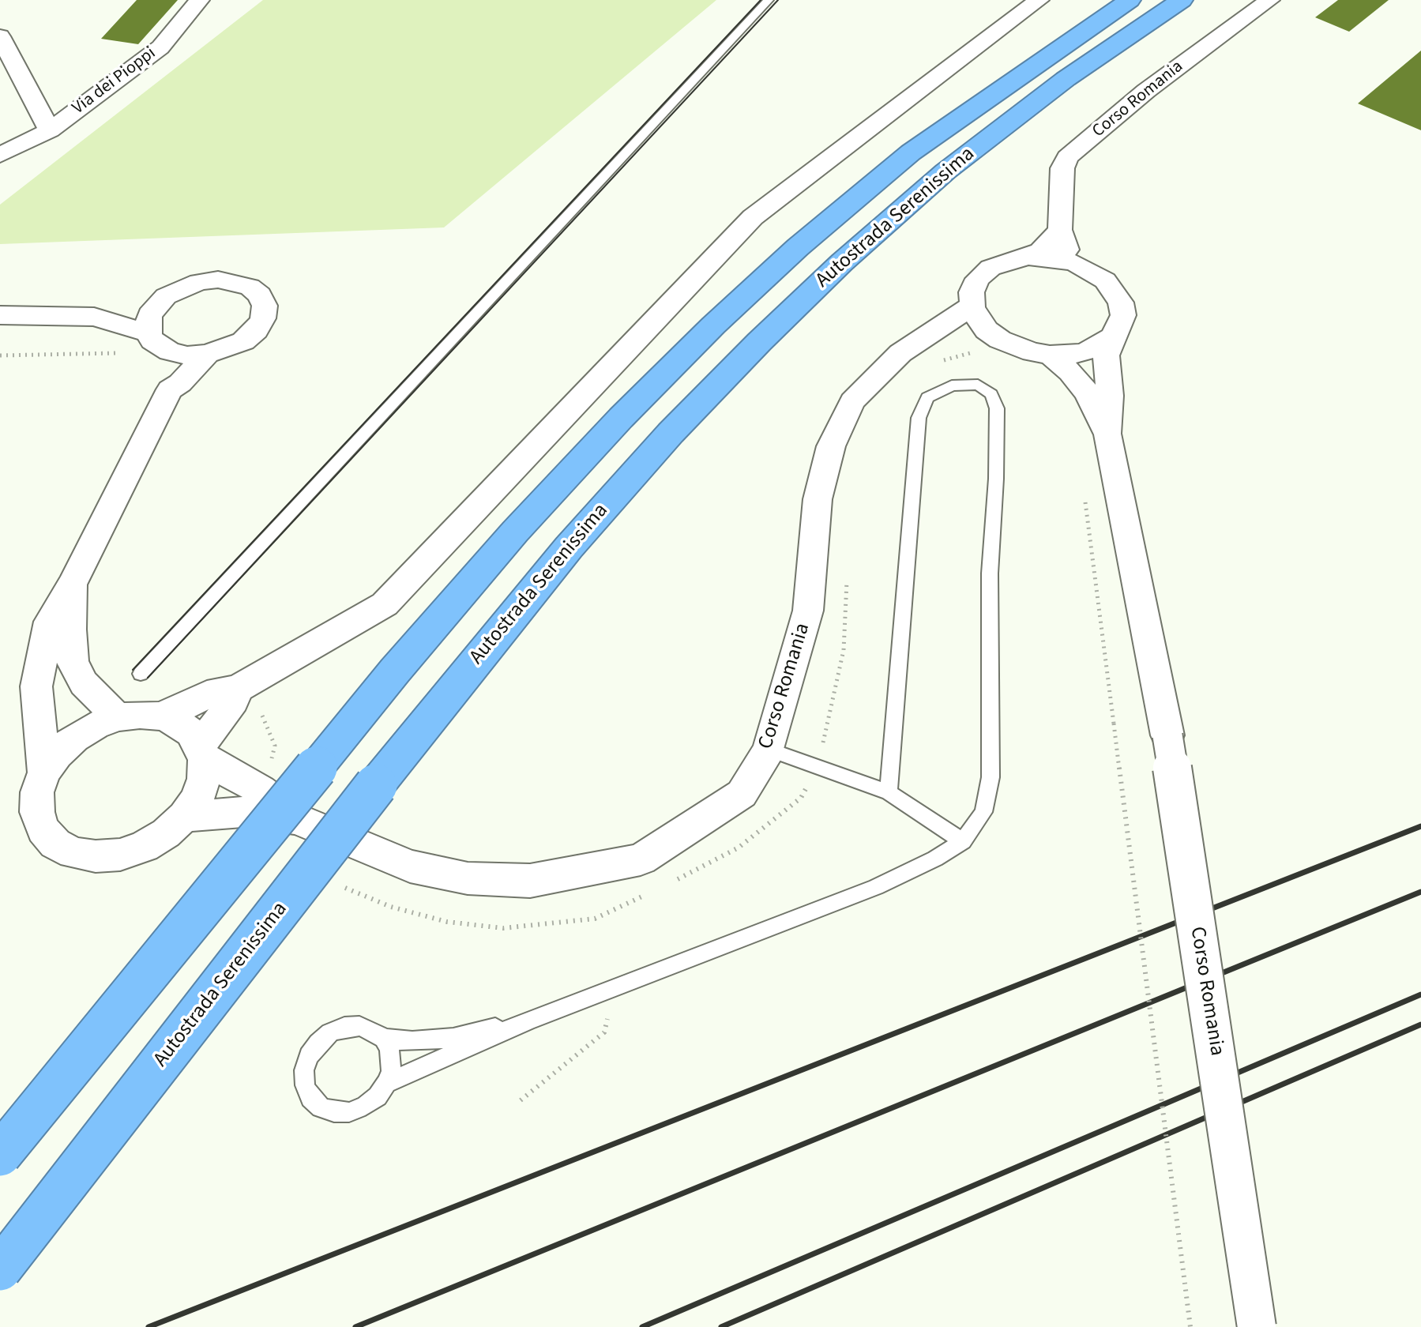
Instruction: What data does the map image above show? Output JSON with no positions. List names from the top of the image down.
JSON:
{
  "streets": {
    "highway": ["Autostrada Serenissima"],
    "street": ["Via dei Pioppi", "Corso Romania"]
  }
}
